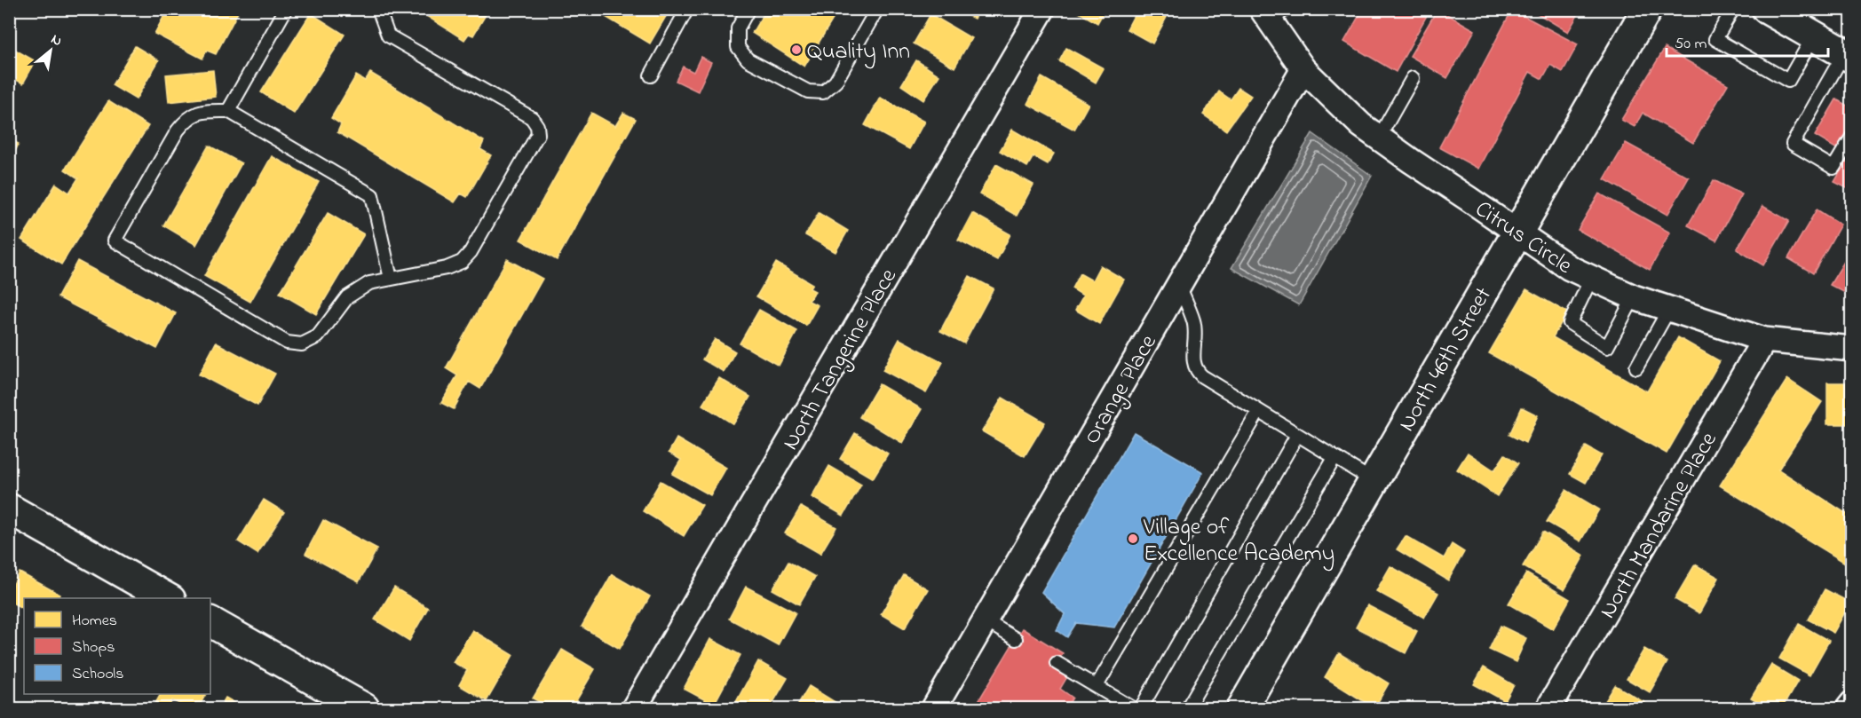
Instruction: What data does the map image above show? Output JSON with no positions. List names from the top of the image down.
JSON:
{
  "streets": {
    "street": [
      "Citrus Circle",
      "North Tangerine Place",
      "North 46th Street",
      "Orange Place",
      "North Mandarine Place"
    ]
  },
  "crossings": [
    ["Citrus Circle", "North 46th Street"],
    ["Citrus Circle", "Orange Place"],
    ["Citrus Circle", "North Mandarine Place"]
  ],
  "places": ["Quality Inn", "Village of Excellence Academy"],
  "legend": ["Homes", "Shops", "Schools"],
  "scale_bar": "50 m",
  "north": "top right"
}
